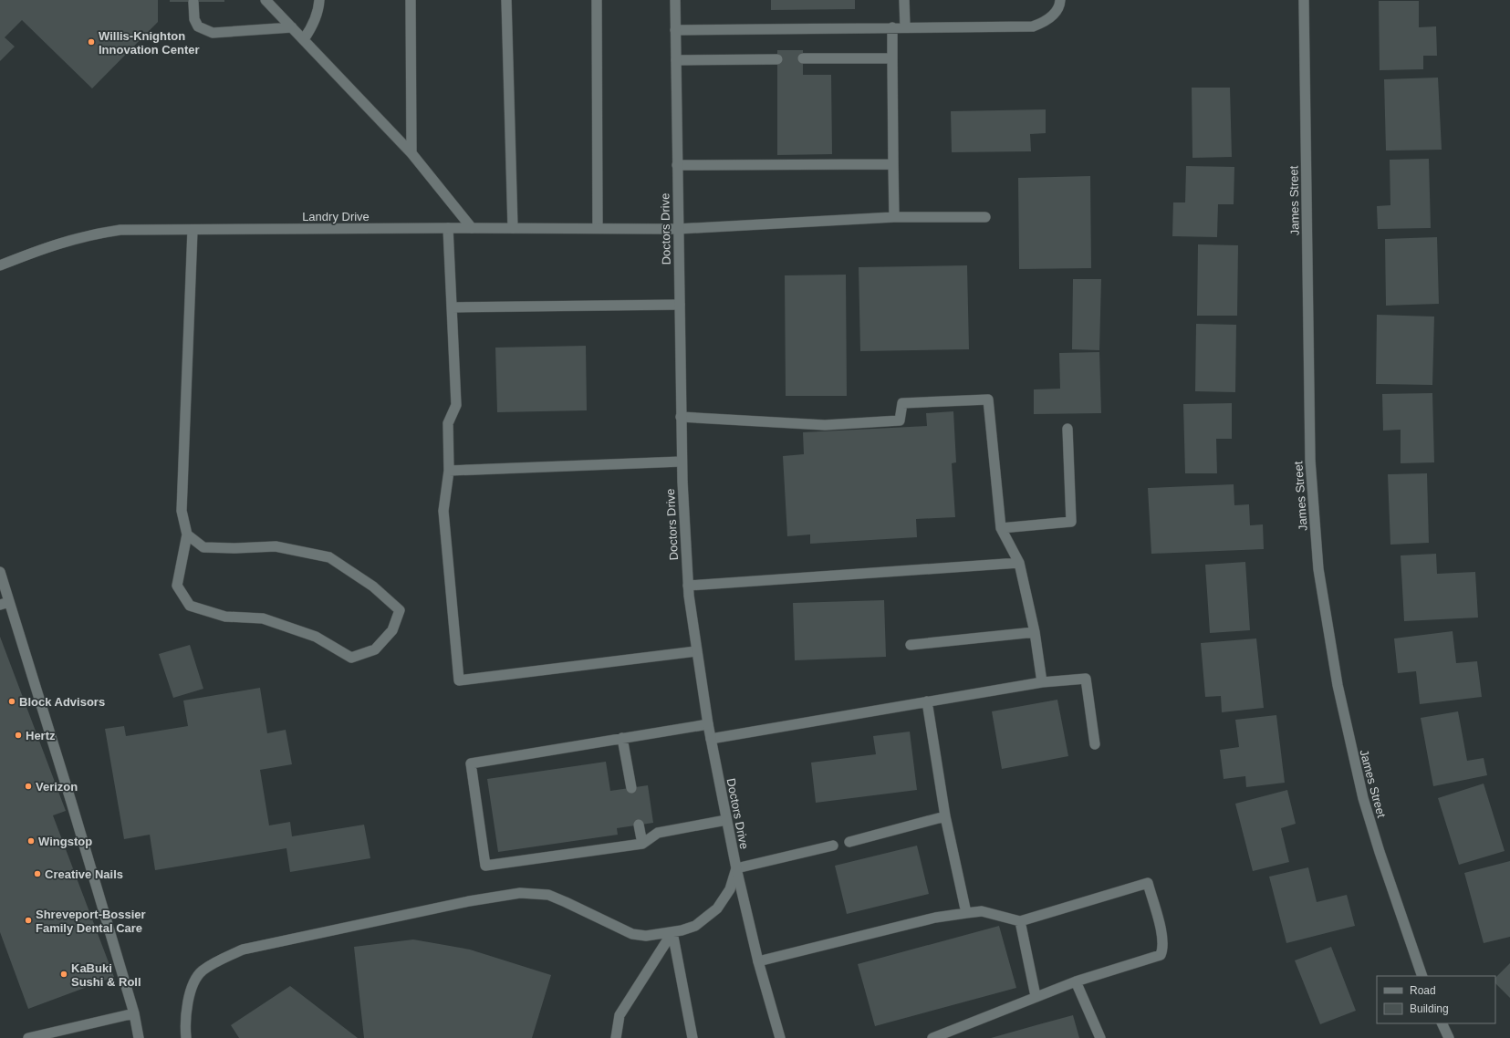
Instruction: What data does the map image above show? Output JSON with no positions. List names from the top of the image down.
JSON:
{
  "streets": {
    "street": ["James Street", "Landry Drive", "Doctors Drive"]
  },
  "crossings": [
    ["Landry Drive", "Doctors Drive"]
  ],
  "places": [
    "Willis-Knighton Innovation Center",
    "Block Advisors",
    "Hertz",
    "Verizon",
    "Wingstop",
    "Creative Nails",
    "Shreveport-Bossier Family Dental Care",
    "KaBuki Sushi & Roll"
  ],
  "legend": ["Road", "Building"]
}
